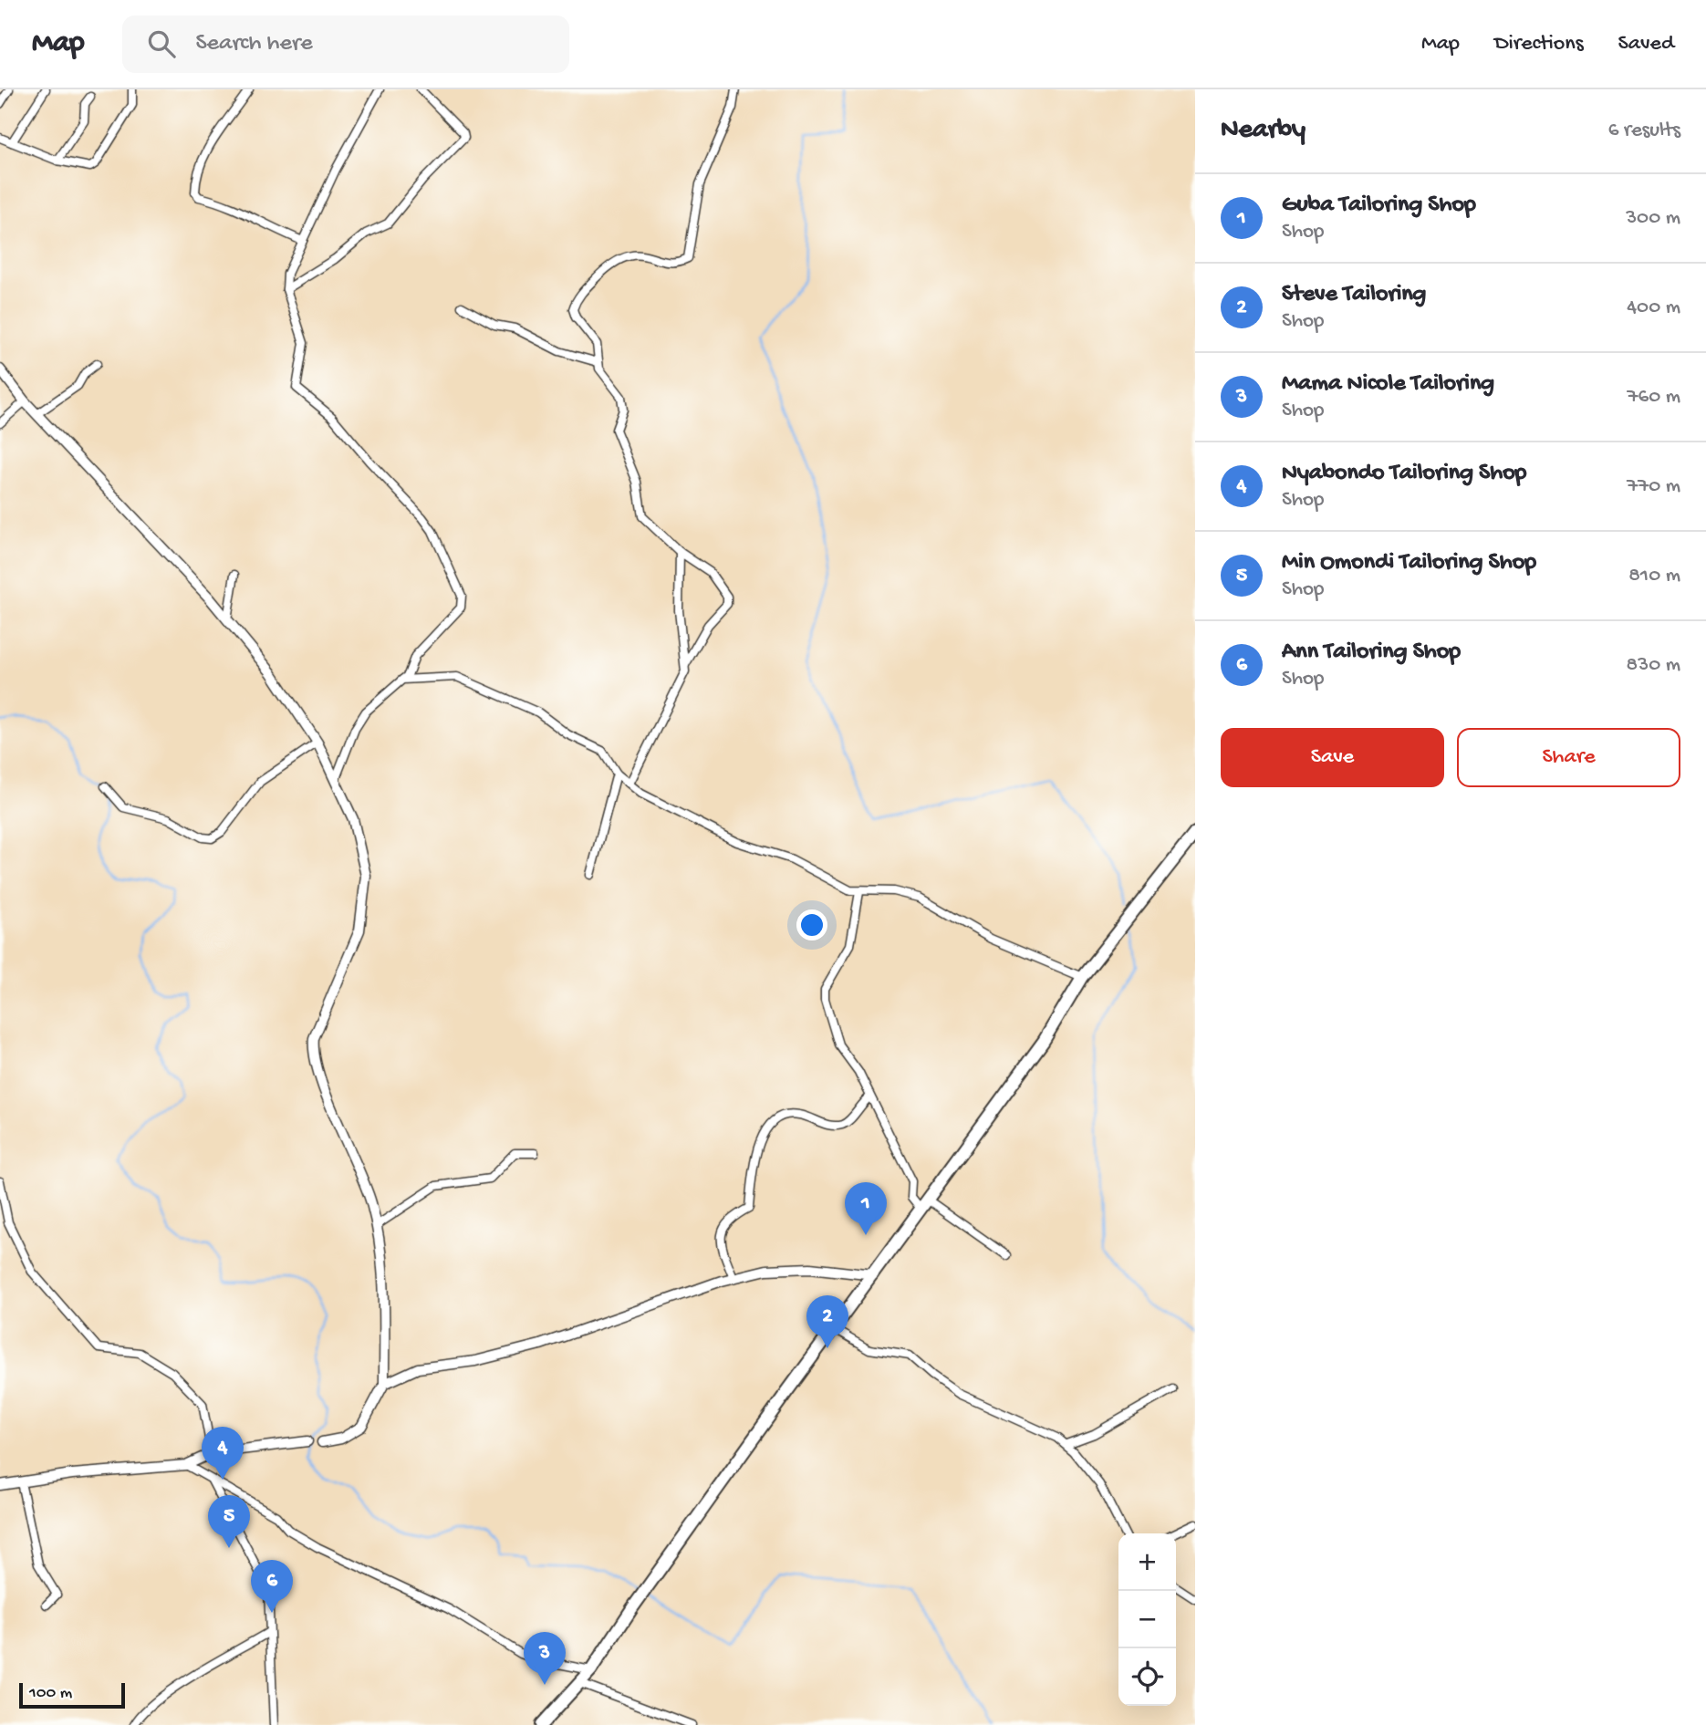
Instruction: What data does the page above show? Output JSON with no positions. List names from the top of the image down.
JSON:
{
  "scale_bar": "100 m",
  "page": {
    "header": "Map",
    "search": "Search here",
    "nav": ["Map", "Directions", "Saved"],
    "heading": ["Nearby", "6 results"],
    "list": [
      {
        "mark": "1",
        "name": "Guba Tailoring Shop",
        "note": "Shop",
        "value": "300 m"
      },
      {
        "mark": "2",
        "name": "Steve Tailoring",
        "note": "Shop",
        "value": "400 m"
      },
      {
        "mark": "3",
        "name": "Mama Nicole Tailoring",
        "note": "Shop",
        "value": "760 m"
      },
      {
        "mark": "4",
        "name": "Nyabondo Tailoring Shop",
        "note": "Shop",
        "value": "770 m"
      },
      {
        "mark": "5",
        "name": "Min Omondi Tailoring Shop",
        "note": "Shop",
        "value": "810 m"
      },
      {
        "mark": "6",
        "name": "Ann Tailoring Shop",
        "note": "Shop",
        "value": "830 m"
      }
    ],
    "buttons": ["Save", "Share"],
    "pins": [
      "1",
      "2",
      "4",
      "5",
      "6",
      "3"
    ],
    "map_buttons": ["+", "−"],
    "scale": "100 m"
  }
}
